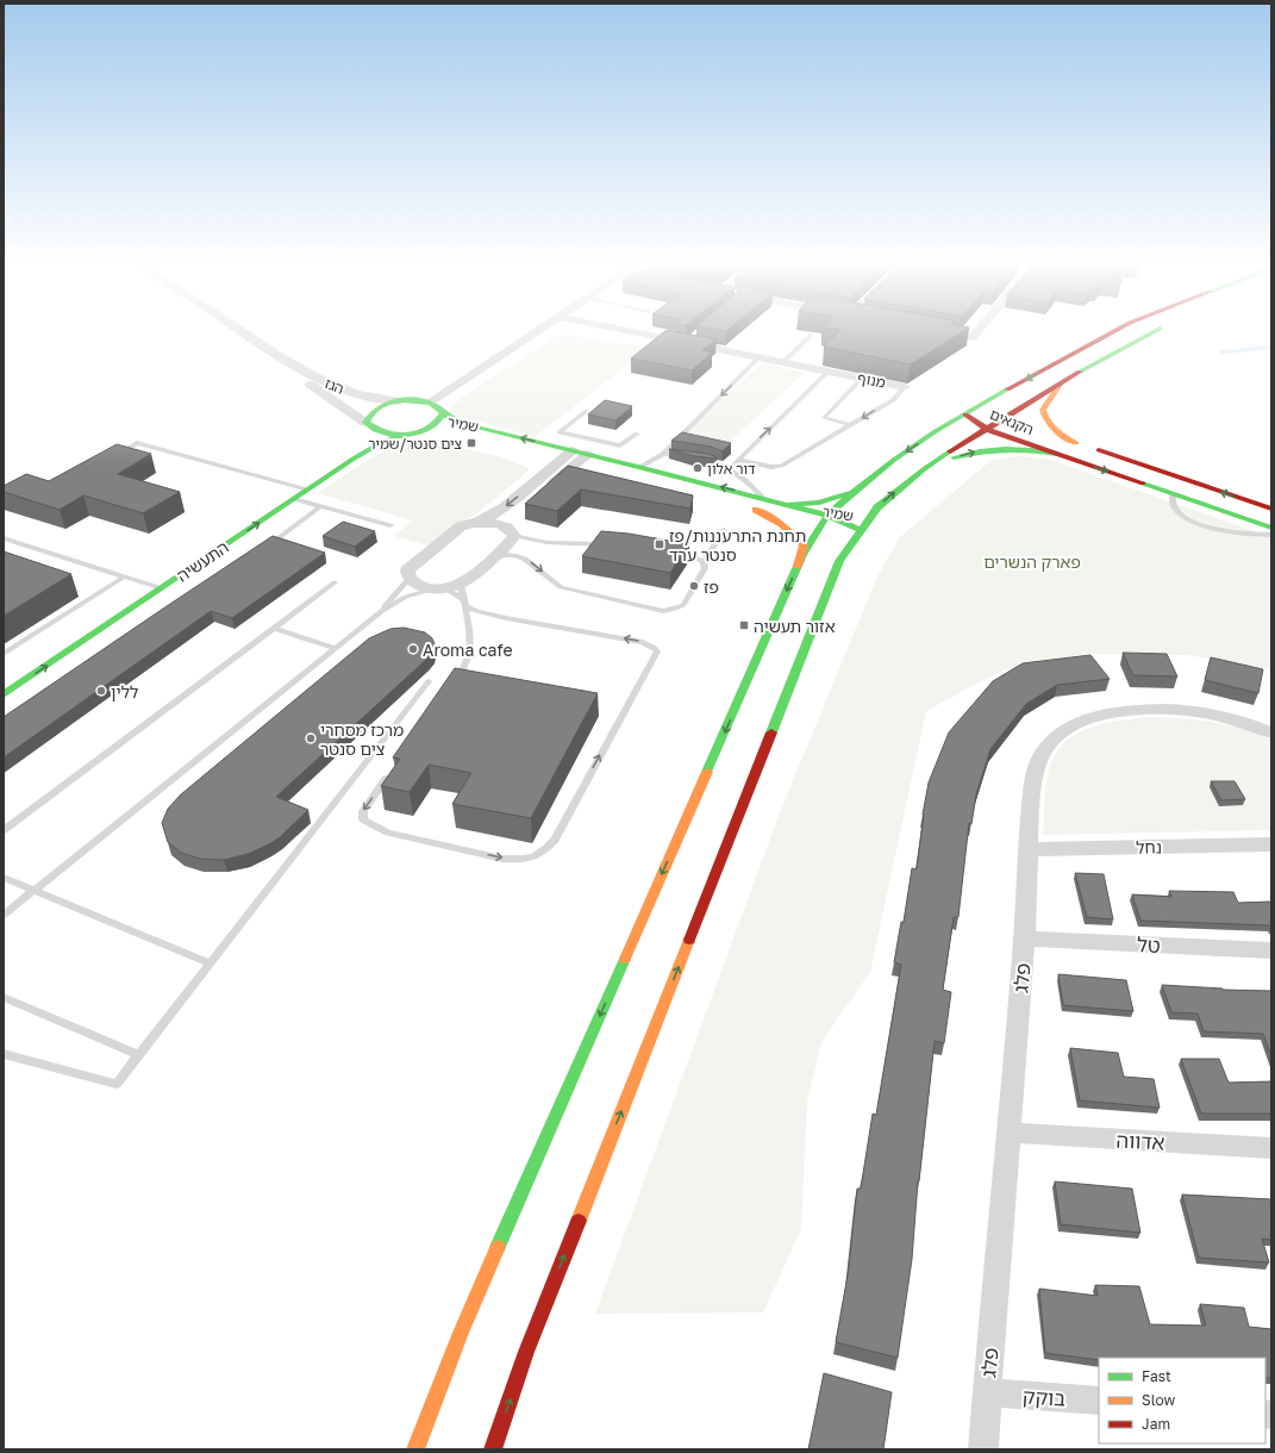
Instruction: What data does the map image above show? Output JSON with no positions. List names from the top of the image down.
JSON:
{
  "streets": {
    "main road": ["הקנאים", "שמיר", "התעשיה"],
    "street": [
      "מנוף",
      "הגז",
      "נחל",
      "טל",
      "פלג",
      "אדווה",
      "בוקק"
    ]
  },
  "crossings": [
    ["שמיר", "התעשיה"],
    ["נחל", "פלג"],
    ["טל", "פלג"],
    ["פלג", "אדווה"],
    ["פלג", "בוקק"]
  ],
  "one_way": ["שמיר"],
  "parks": ["פארק הנשרים"],
  "places": {
    "transit": ["צים סנטר/שמיר", "תחנת התרעננות/פז סנטר ערד", "אזור תעשיה"],
    "other": [
      "דור אלון",
      "פז",
      "Aroma cafe",
      "ללין",
      "מרכז מסחרי צים סנטר"
    ]
  },
  "legend": ["Fast", "Slow", "Jam"]
}
